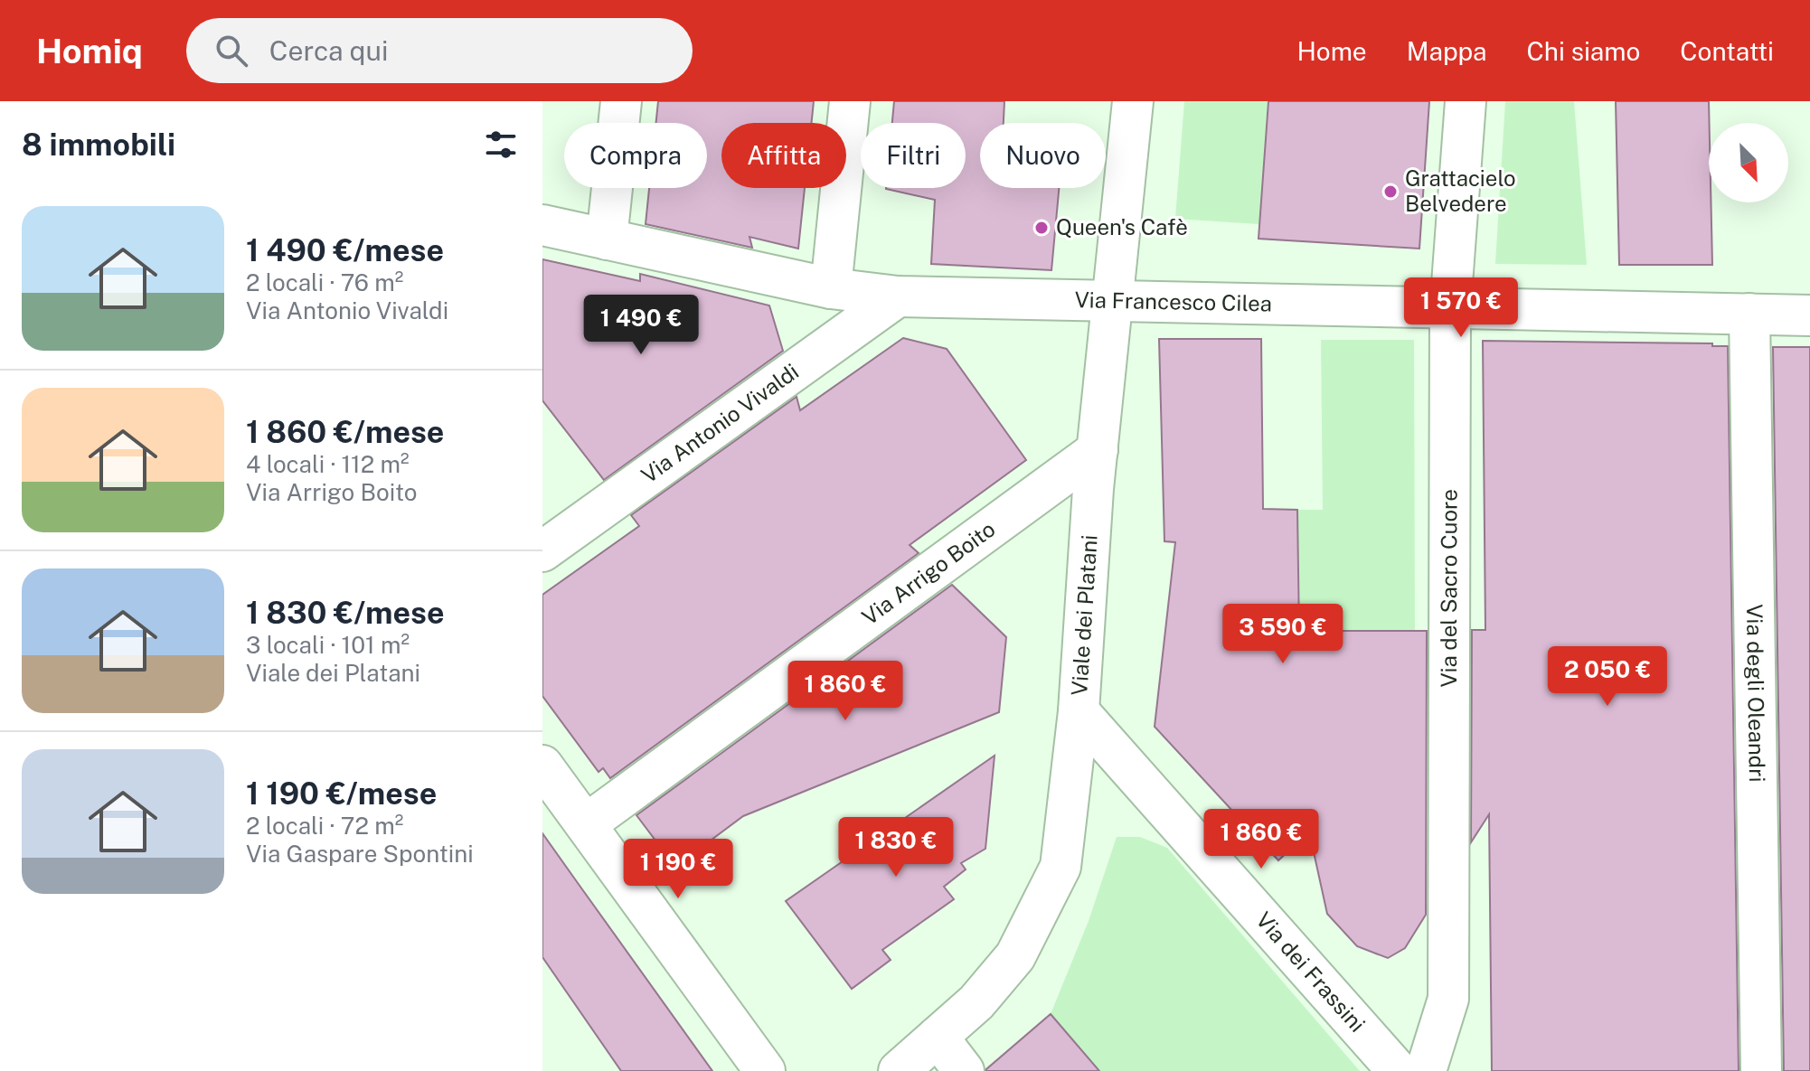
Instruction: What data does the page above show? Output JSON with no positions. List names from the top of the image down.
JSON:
{
  "streets": {
    "street": [
      "Via Francesco Cilea",
      "Via Antonio Vivaldi",
      "Via Arrigo Boito",
      "Via del Sacro Cuore",
      "Viale dei Platani",
      "Via degli Oleandri",
      "Via dei Frassini"
    ]
  },
  "crossings": [
    ["Via Francesco Cilea", "Via Antonio Vivaldi"],
    ["Via Francesco Cilea", "Via del Sacro Cuore"],
    ["Via Francesco Cilea", "Viale dei Platani"],
    ["Via Francesco Cilea", "Via degli Oleandri"],
    ["Via Arrigo Boito", "Viale dei Platani"],
    ["Viale dei Platani", "Via dei Frassini"]
  ],
  "places": ["Grattacielo Belvedere", "Queen's Cafè"],
  "north": "bottom right",
  "page": {
    "header": "Homiq",
    "search": "Cerca qui",
    "nav": [
      "Home",
      "Mappa",
      "Chi siamo",
      "Contatti"
    ],
    "heading": "8 immobili",
    "chip": [
      "Compra",
      "Affitta",
      "Filtri",
      "Nuovo"
    ],
    "list": [
      {
        "name": "1 490 €/mese",
        "note": "2 locali · 76 m² · Via Antonio Vivaldi"
      },
      {
        "name": "1 860 €/mese",
        "note": "4 locali · 112 m² · Via Arrigo Boito"
      },
      {
        "name": "1 830 €/mese",
        "note": "3 locali · 101 m² · Viale dei Platani"
      },
      {
        "name": "1 190 €/mese",
        "note": "2 locali · 72 m² · Via Gaspare Spontini"
      }
    ],
    "price": [
      "1 570 €",
      "1 490 €",
      "3 590 €",
      "2 050 €",
      "1 860 €",
      "1 860 €",
      "1 830 €",
      "1 190 €"
    ]
  }
}
